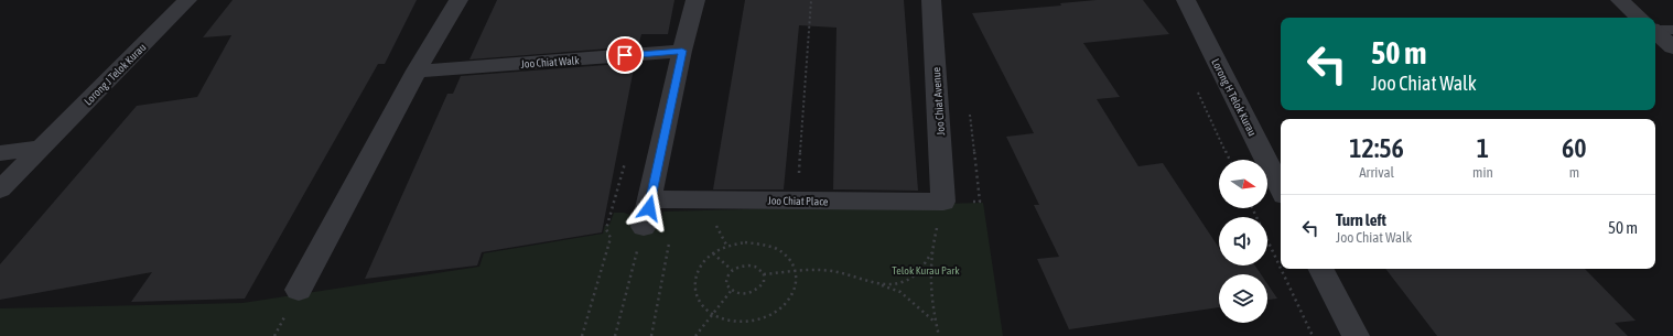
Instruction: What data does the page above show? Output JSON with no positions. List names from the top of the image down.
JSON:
{
  "streets": {
    "street": [
      "Joo Chiat Walk",
      "Lorong J Telok Kurau",
      "Lorong H Telok Kurau",
      "Joo Chiat Avenue",
      "Joo Chiat Place"
    ]
  },
  "crossings": [
    ["Joo Chiat Avenue", "Joo Chiat Place"]
  ],
  "parks": ["Telok Kurau Park"],
  "north": "right",
  "page": {
    "turn": ["50 m", "Joo Chiat Walk"],
    "eta": [
      "12:56",
      "Arrival",
      "1",
      "min",
      "60",
      "m"
    ],
    "list": [
      {
        "name": "Turn left",
        "note": "Joo Chiat Walk",
        "value": "50 m"
      }
    ]
  }
}
